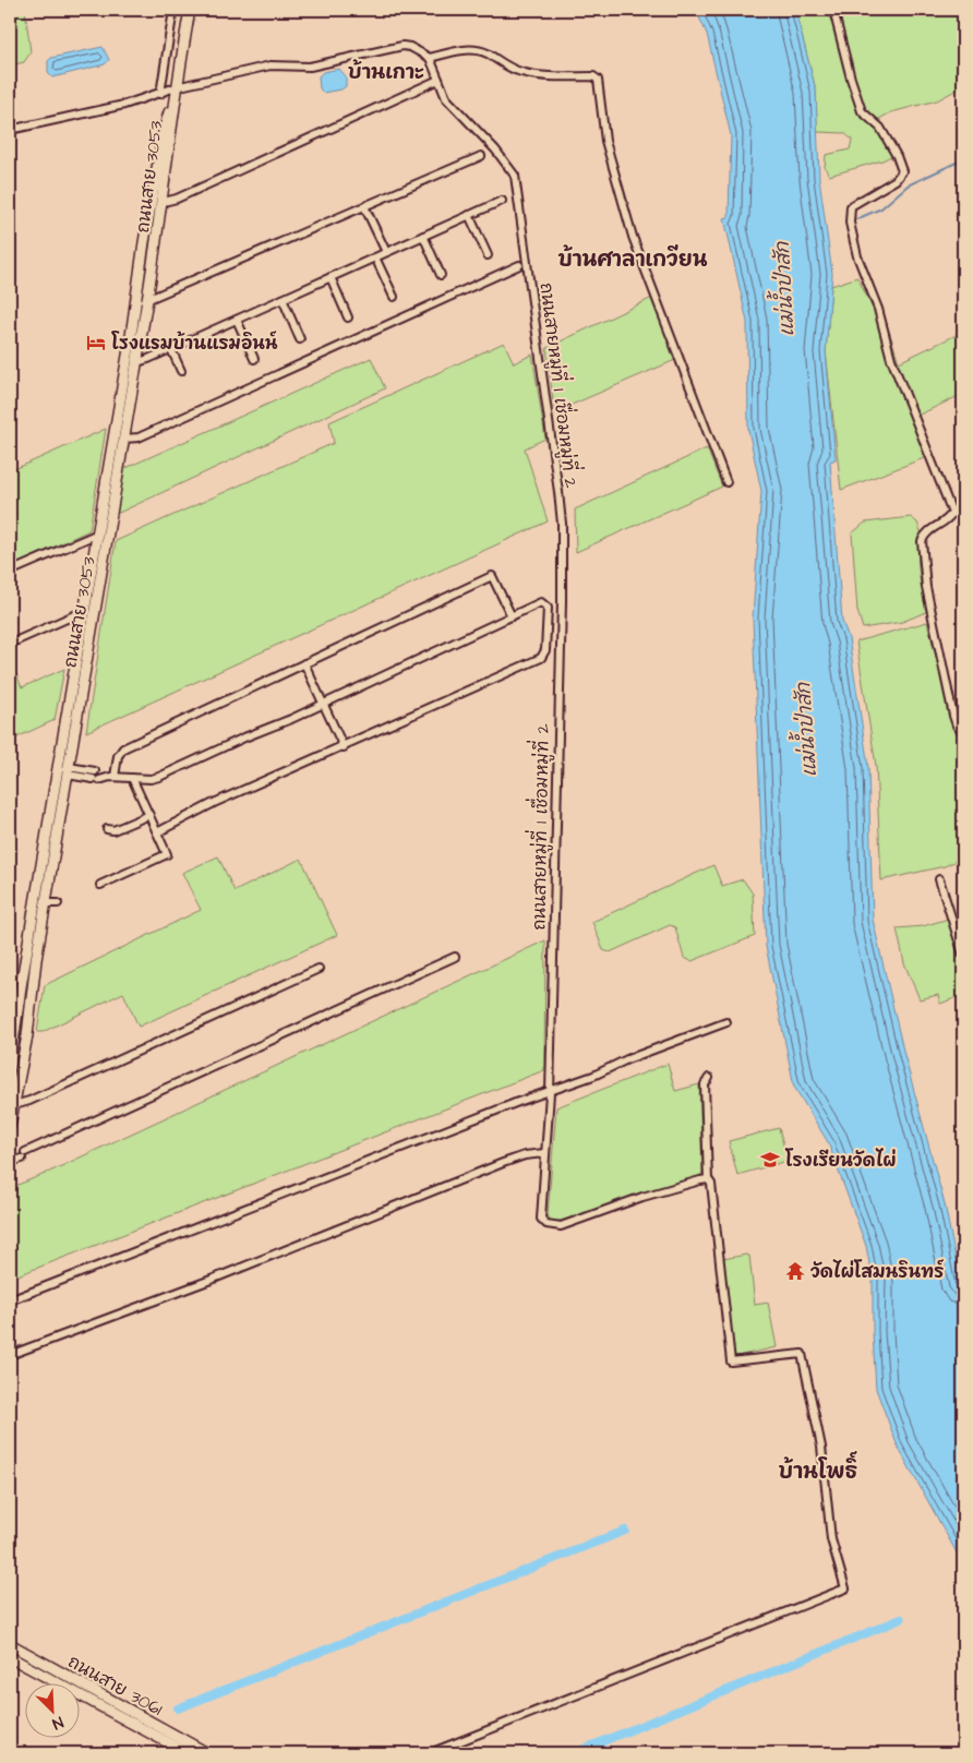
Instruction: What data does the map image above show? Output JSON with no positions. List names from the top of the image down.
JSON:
{
  "streets": {
    "main road": ["ถนนสาย 3053", "ถนนสาย 3061"],
    "street": ["ถนนสายหมู่ที่ 1 เชื่อมหมู่ที่ 2"]
  },
  "districts": ["บ้านเกาะ", "บ้านศาลาเกวียน", "บ้านโพธิ์"],
  "water": ["แม่น้ำป่าสัก"],
  "places": {
    "hotel": ["โรงแรมบ้านแรมอินน์"],
    "school or university": ["โรงเรียนวัดไผ่"],
    "temple": ["วัดไผ่โสมนรินทร์"]
  },
  "north": "bottom right"
}
